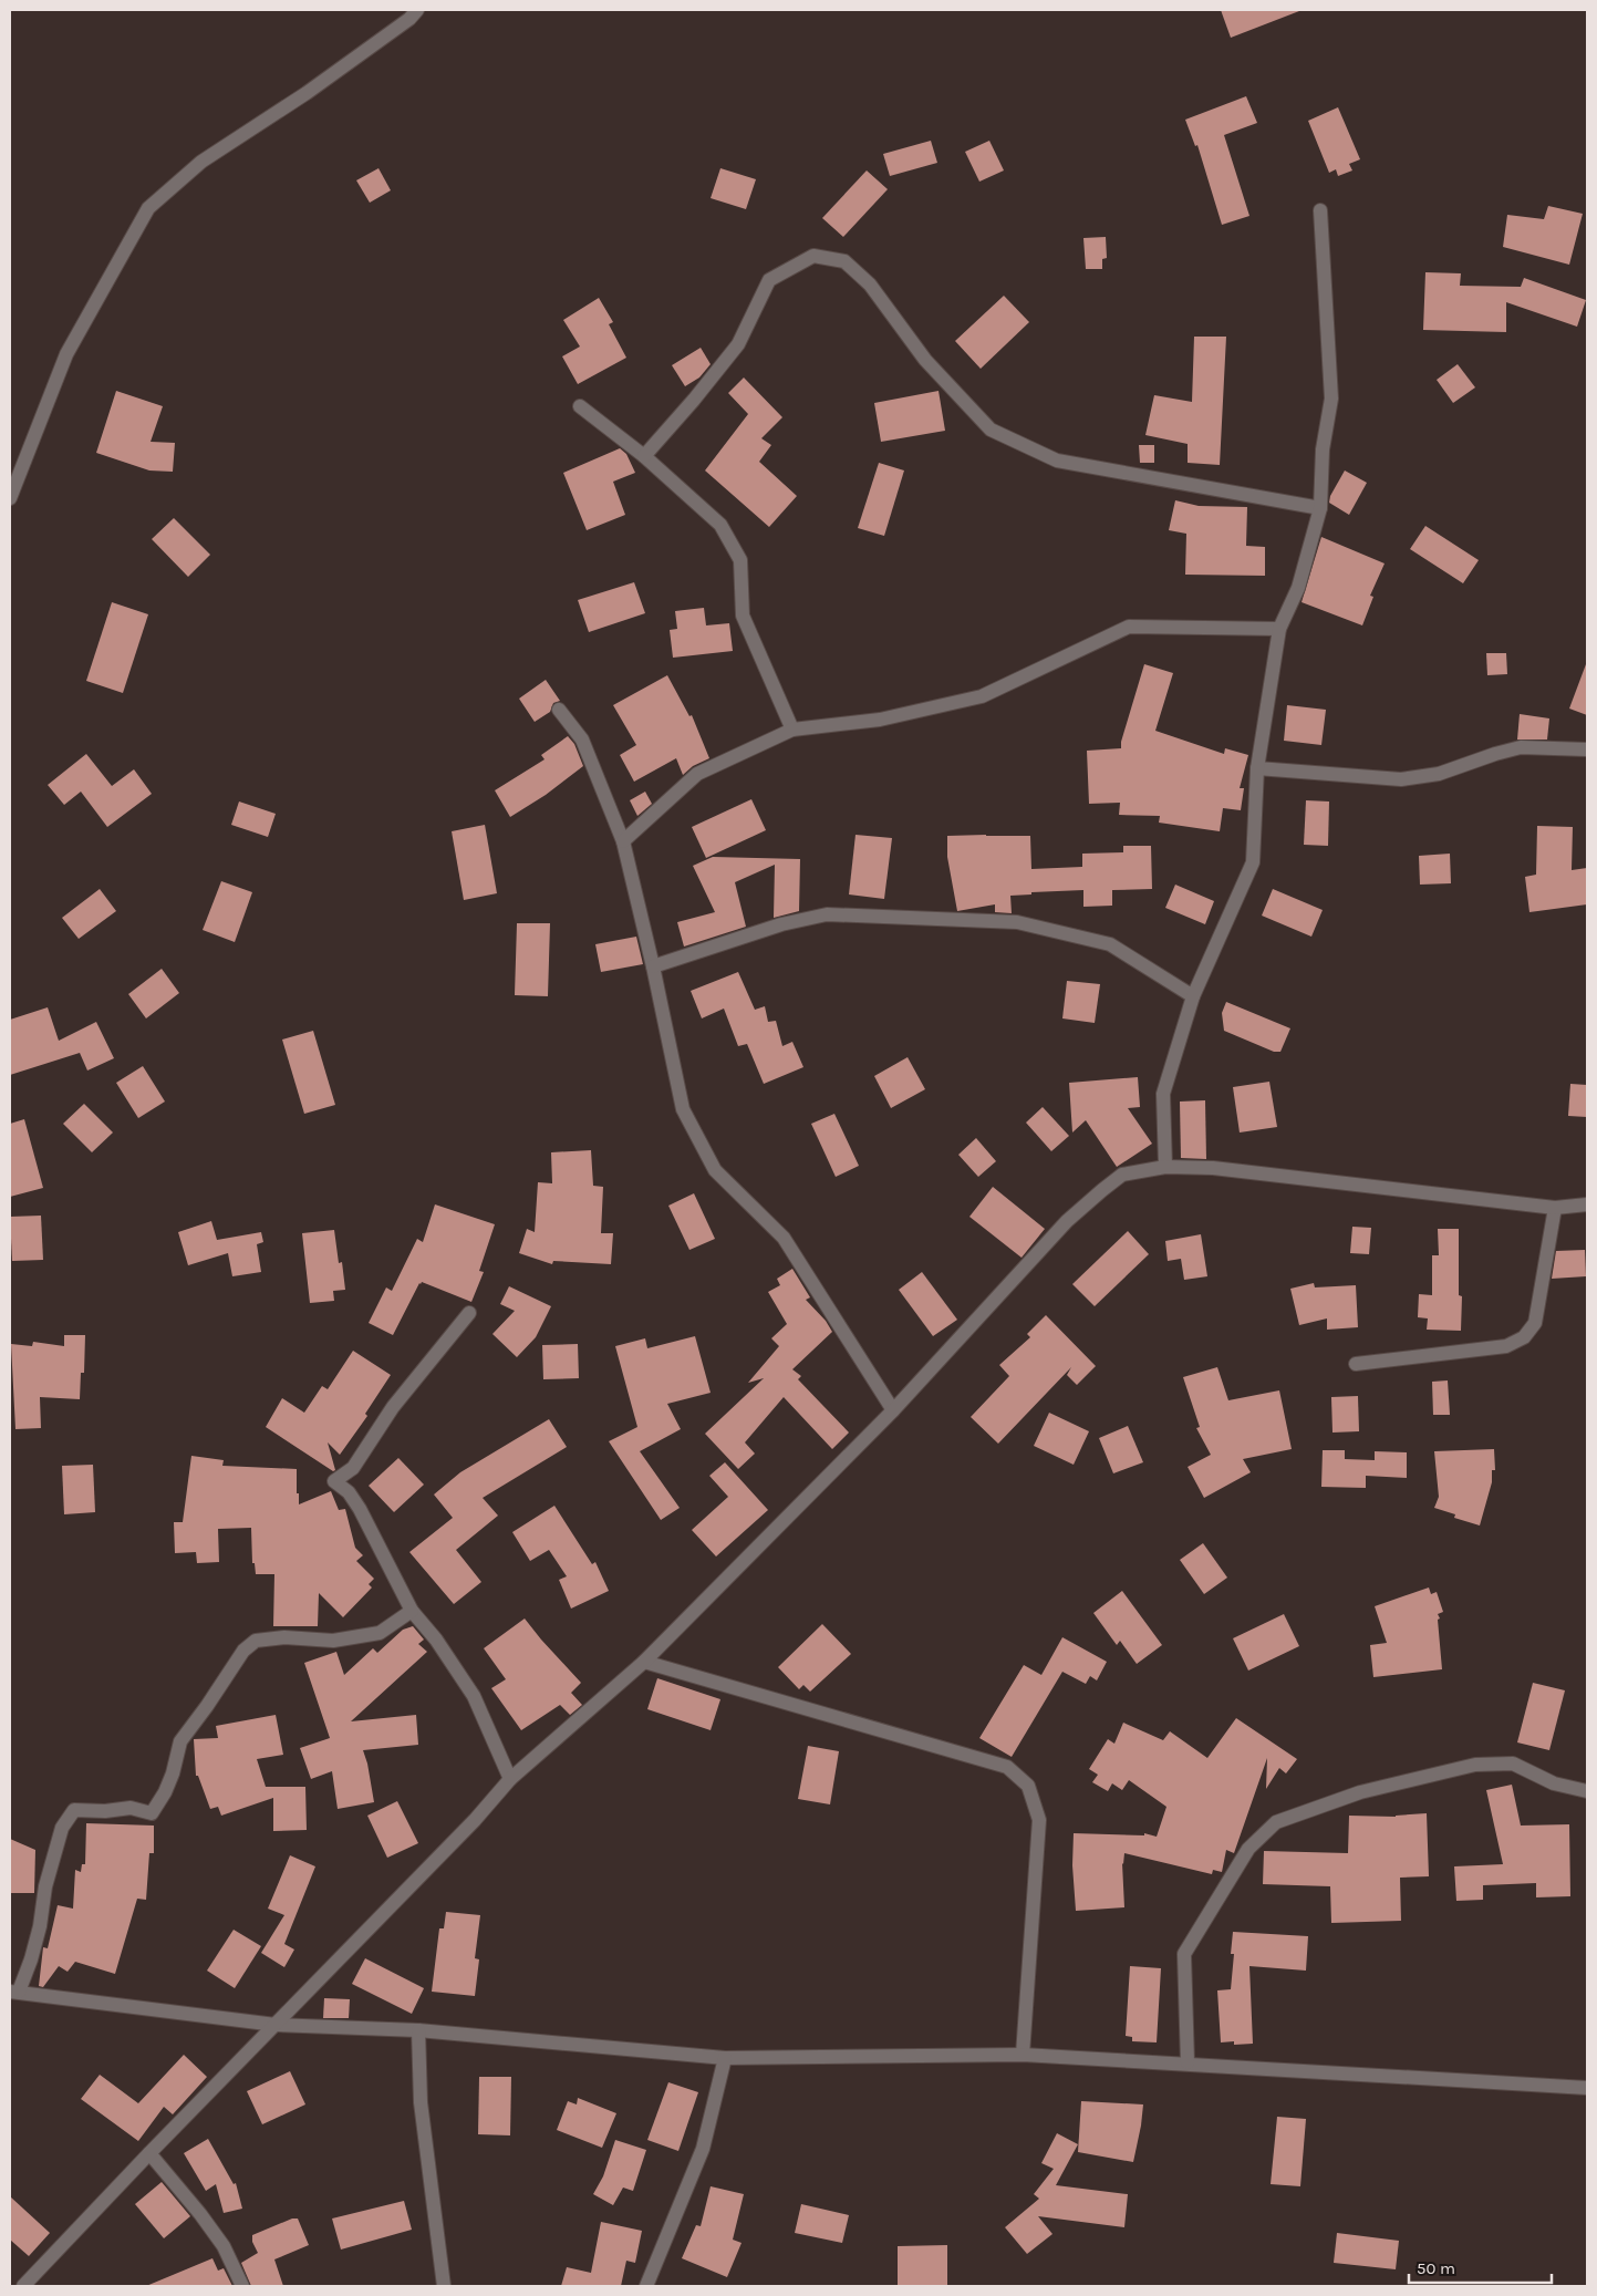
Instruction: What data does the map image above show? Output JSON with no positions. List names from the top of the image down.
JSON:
{
  "scale_bar": "50 m"
}
